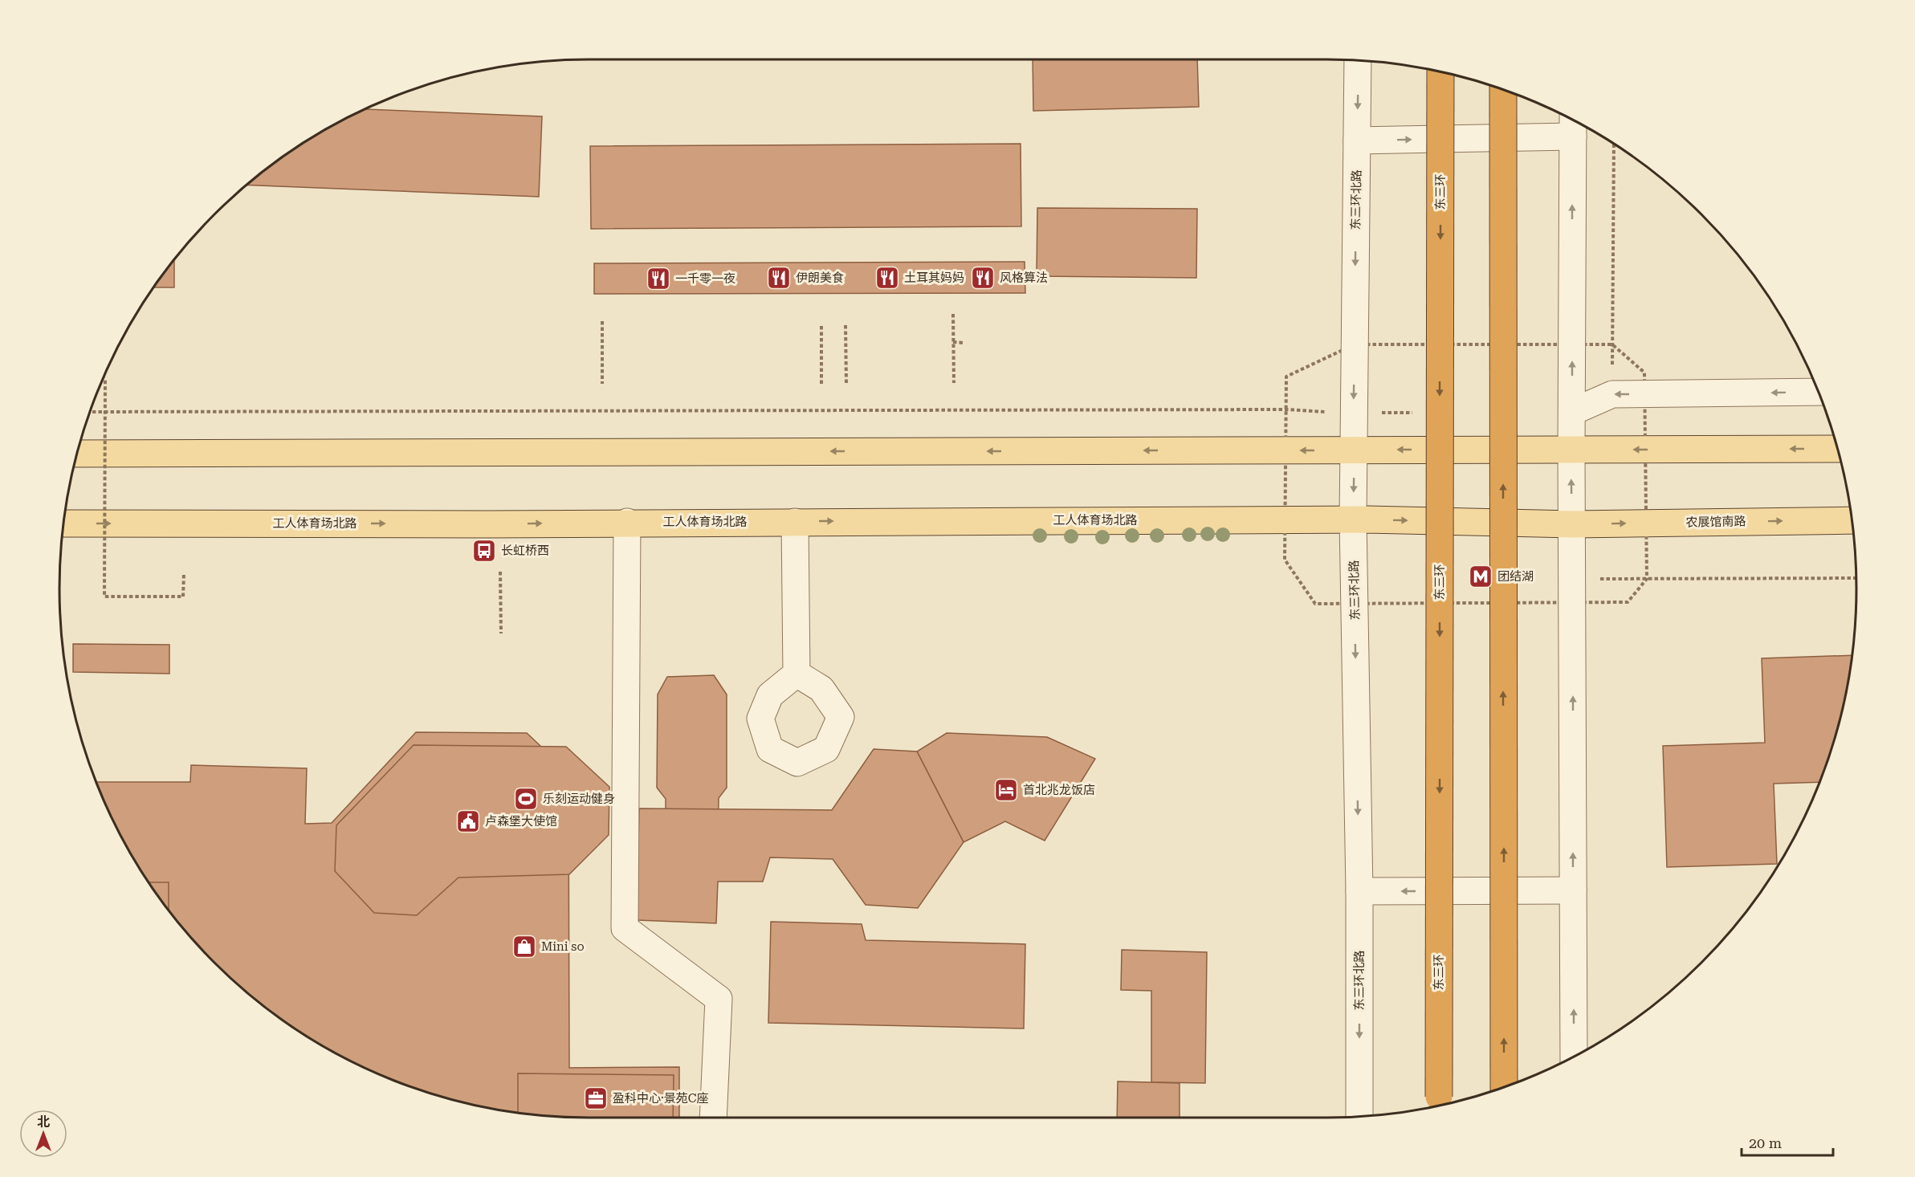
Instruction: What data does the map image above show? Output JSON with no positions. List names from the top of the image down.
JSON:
{
  "streets": {
    "highway": ["东三环"],
    "main road": ["工人体育场北路", "农展馆南路"],
    "street": ["东三环北路"]
  },
  "crossings": [
    ["东三环北路", "工人体育场北路"],
    ["东三环北路", "农展馆南路"],
    ["工人体育场北路", "农展馆南路"]
  ],
  "places": {
    "restaurant": [
      "伊朗美食",
      "土耳其妈妈",
      "风格算法",
      "一千零一夜"
    ],
    "bus stop": ["长虹桥西"],
    "metro station": ["团结湖"],
    "hotel": ["首北兆龙饭店"],
    "sports": ["乐刻运动健身"],
    "public building": ["卢森堡大使馆"],
    "shop": ["Mini so"],
    "office": ["盈科中心·景苑C座"]
  },
  "scale_bar": "20 m",
  "north": "top"
}
